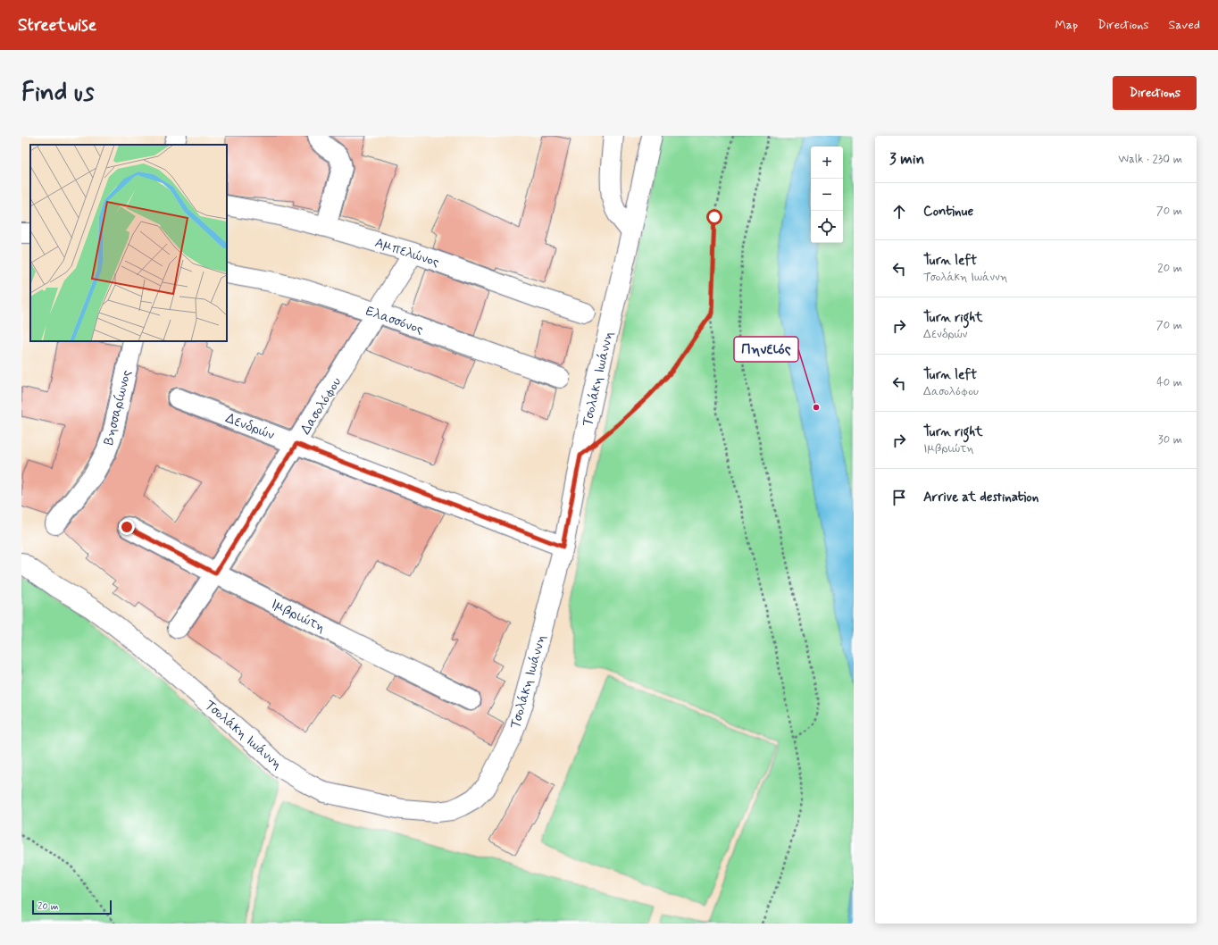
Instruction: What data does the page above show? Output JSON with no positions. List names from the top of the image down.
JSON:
{
  "streets": {
    "street": [
      "Αμπελώνος",
      "Ελασσόνος",
      "Τσολάκη Ιωάννη",
      "Δασολόφου",
      "Βησσαρίωνος",
      "Δενδρών",
      "Ιμβριώτη"
    ]
  },
  "crossings": [
    ["Αμπελώνος", "Δασολόφου"],
    ["Ελασσόνος", "Δασολόφου"],
    ["Τσολάκη Ιωάννη", "Δενδρών"],
    ["Δασολόφου", "Δενδρών"],
    ["Δασολόφου", "Ιμβριώτη"]
  ],
  "places": ["Πηνειός"],
  "scale_bar": "20 m",
  "page": {
    "header": "Streetwise",
    "nav": ["Map", "Directions", "Saved"],
    "buttons": "Directions",
    "title": "Find us",
    "heading": ["3 min", "Walk · 230 m"],
    "map_buttons": ["+", "−"],
    "list": [
      ["Continue", "70 m"],
      ["Turn left", "Τσολάκη Ιωάννη", "20 m"],
      ["Turn right", "Δενδρών", "70 m"],
      ["Turn left", "Δασολόφου", "40 m"],
      ["Turn right", "Ιμβριώτη", "30 m"],
      "Arrive at destination"
    ],
    "scale": "20 m"
  }
}
